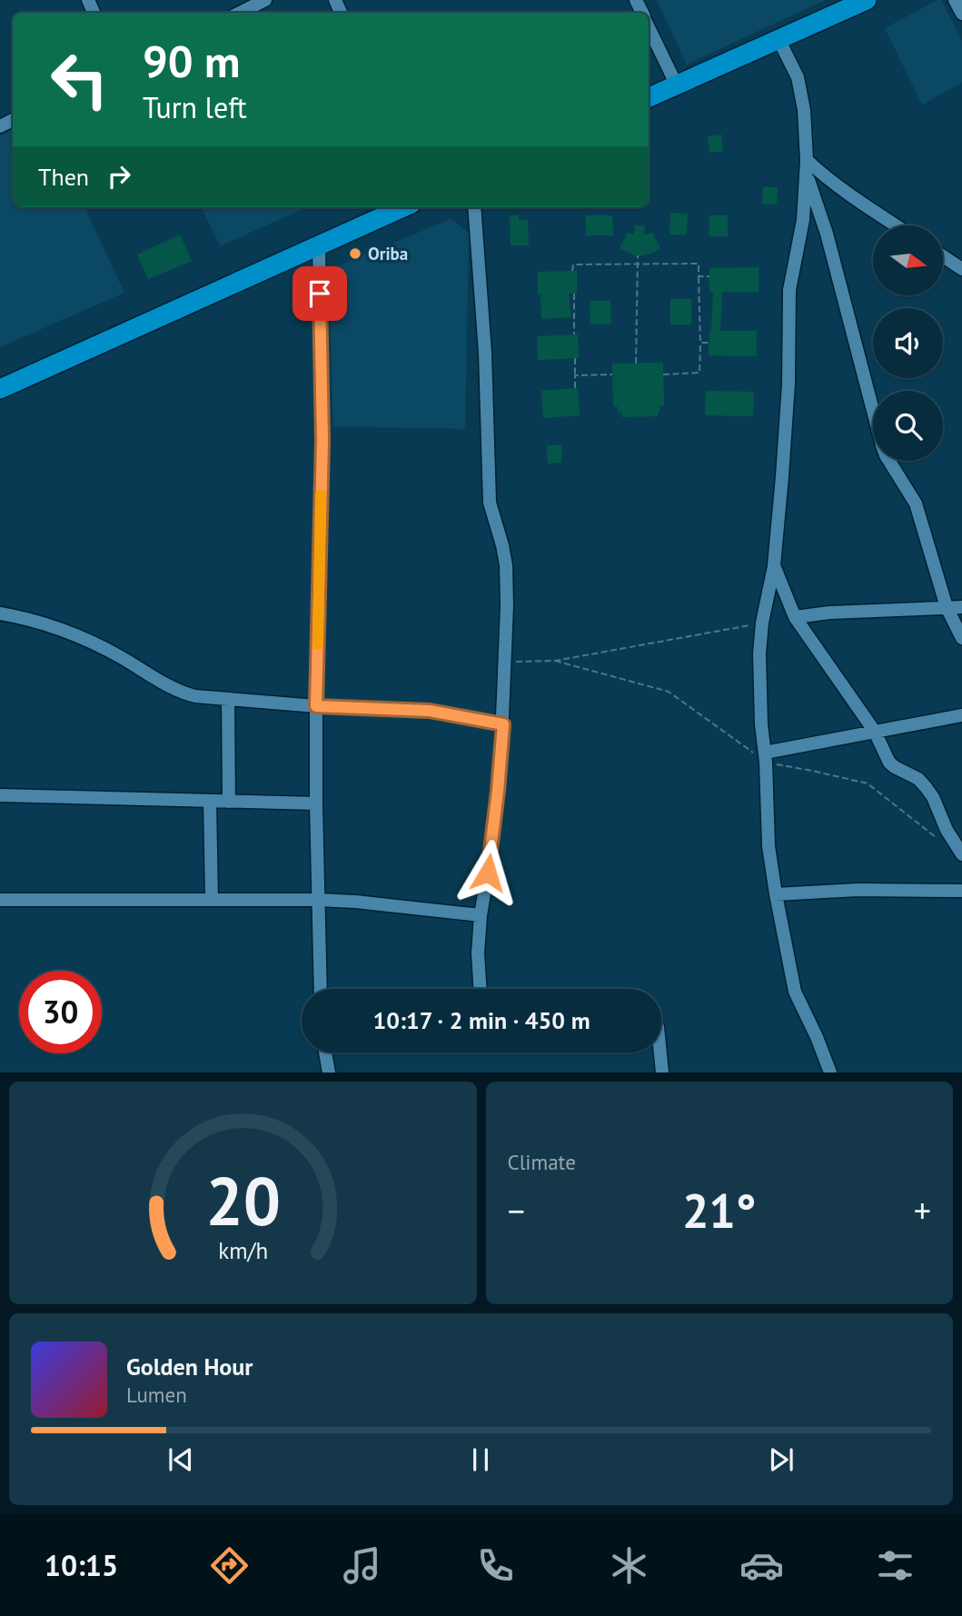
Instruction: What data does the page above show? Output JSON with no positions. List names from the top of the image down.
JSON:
{
  "places": ["Oriba"],
  "north": "right",
  "page": {
    "turn": ["90 m", "Turn left"],
    "then": "Then",
    "limit": "30",
    "trip": "10:17 · 2 min · 450 m",
    "tile": "Climate",
    "heat": ["−", "21°", "+"],
    "song": ["Golden Hour", "Lumen"],
    "tabs": "10:15",
    "gauge": ["20", "km/h"]
  }
}
